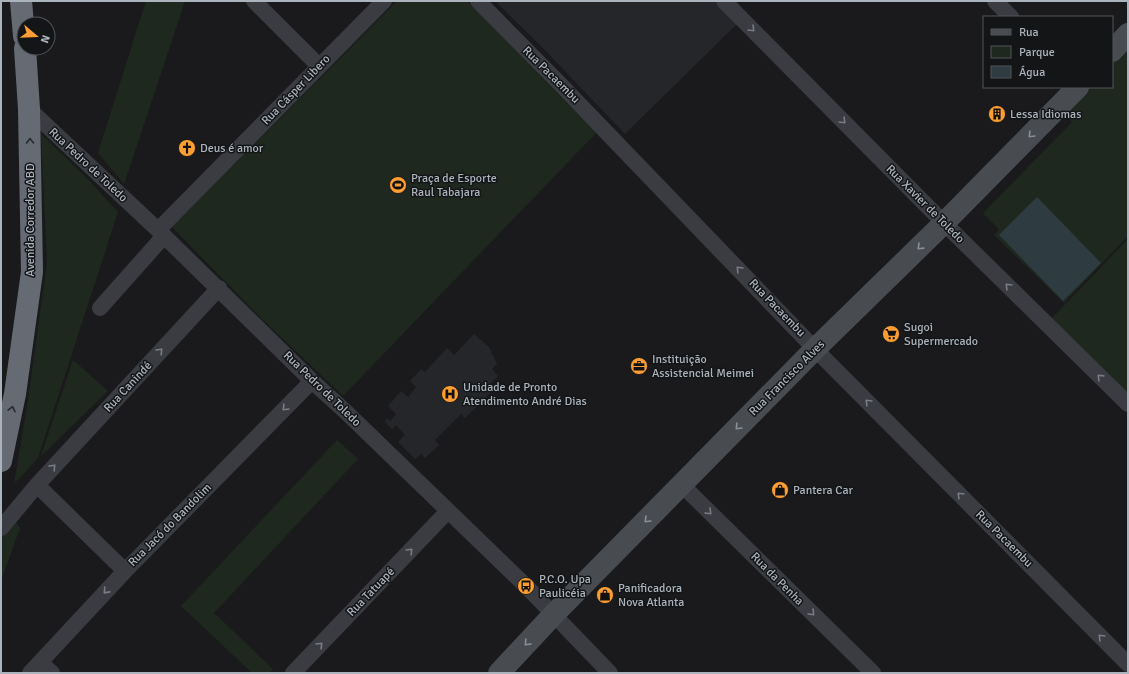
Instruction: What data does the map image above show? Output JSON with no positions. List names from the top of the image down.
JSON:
{
  "streets": {
    "highway": ["Avenida Corredor ABD"],
    "street": [
      "Rua Pacaembu",
      "Rua Cásper Libero",
      "Rua Pedro de Toledo",
      "Rua Xavier de Toledo",
      "Rua Francisco Alves",
      "Rua Canindé",
      "Rua Jacó do Bandolim",
      "Rua da Penha",
      "Rua Tatuapé"
    ]
  },
  "crossings": [
    ["Rua Pacaembu", "Rua Francisco Alves"],
    ["Rua Cásper Libero", "Rua Pedro de Toledo"],
    ["Rua Pedro de Toledo", "Avenida Corredor ABD"],
    ["Rua Pedro de Toledo", "Rua Francisco Alves"],
    ["Rua Pedro de Toledo", "Rua Canindé"],
    ["Rua Pedro de Toledo", "Rua Jacó do Bandolim"],
    ["Rua Pedro de Toledo", "Rua Tatuapé"],
    ["Rua Xavier de Toledo", "Rua Francisco Alves"],
    ["Rua Francisco Alves", "Rua da Penha"]
  ],
  "one_way": [
    "Rua Pacaembu",
    "Avenida Corredor ABD",
    "Rua Francisco Alves",
    "Rua Canindé",
    "Rua Jacó do Bandolim",
    "Rua da Penha",
    "Rua Tatuapé"
  ],
  "places": {
    "building": ["Lessa Idiomas"],
    "church": ["Deus é amor"],
    "sports": ["Praça de Esporte Raul Tabajara"],
    "supermarket": ["Sugoi Supermercado"],
    "office": ["Instituição Assistencial Meimei"],
    "hospital": ["Unidade de Pronto Atendimento André Dias"],
    "shop": ["Pantera Car", "Panificadora Nova Atlanta"],
    "bus stop": ["P.C.O. Upa Paulicéia"]
  },
  "legend": ["Rua", "Parque", "Água"],
  "north": "right"
}
